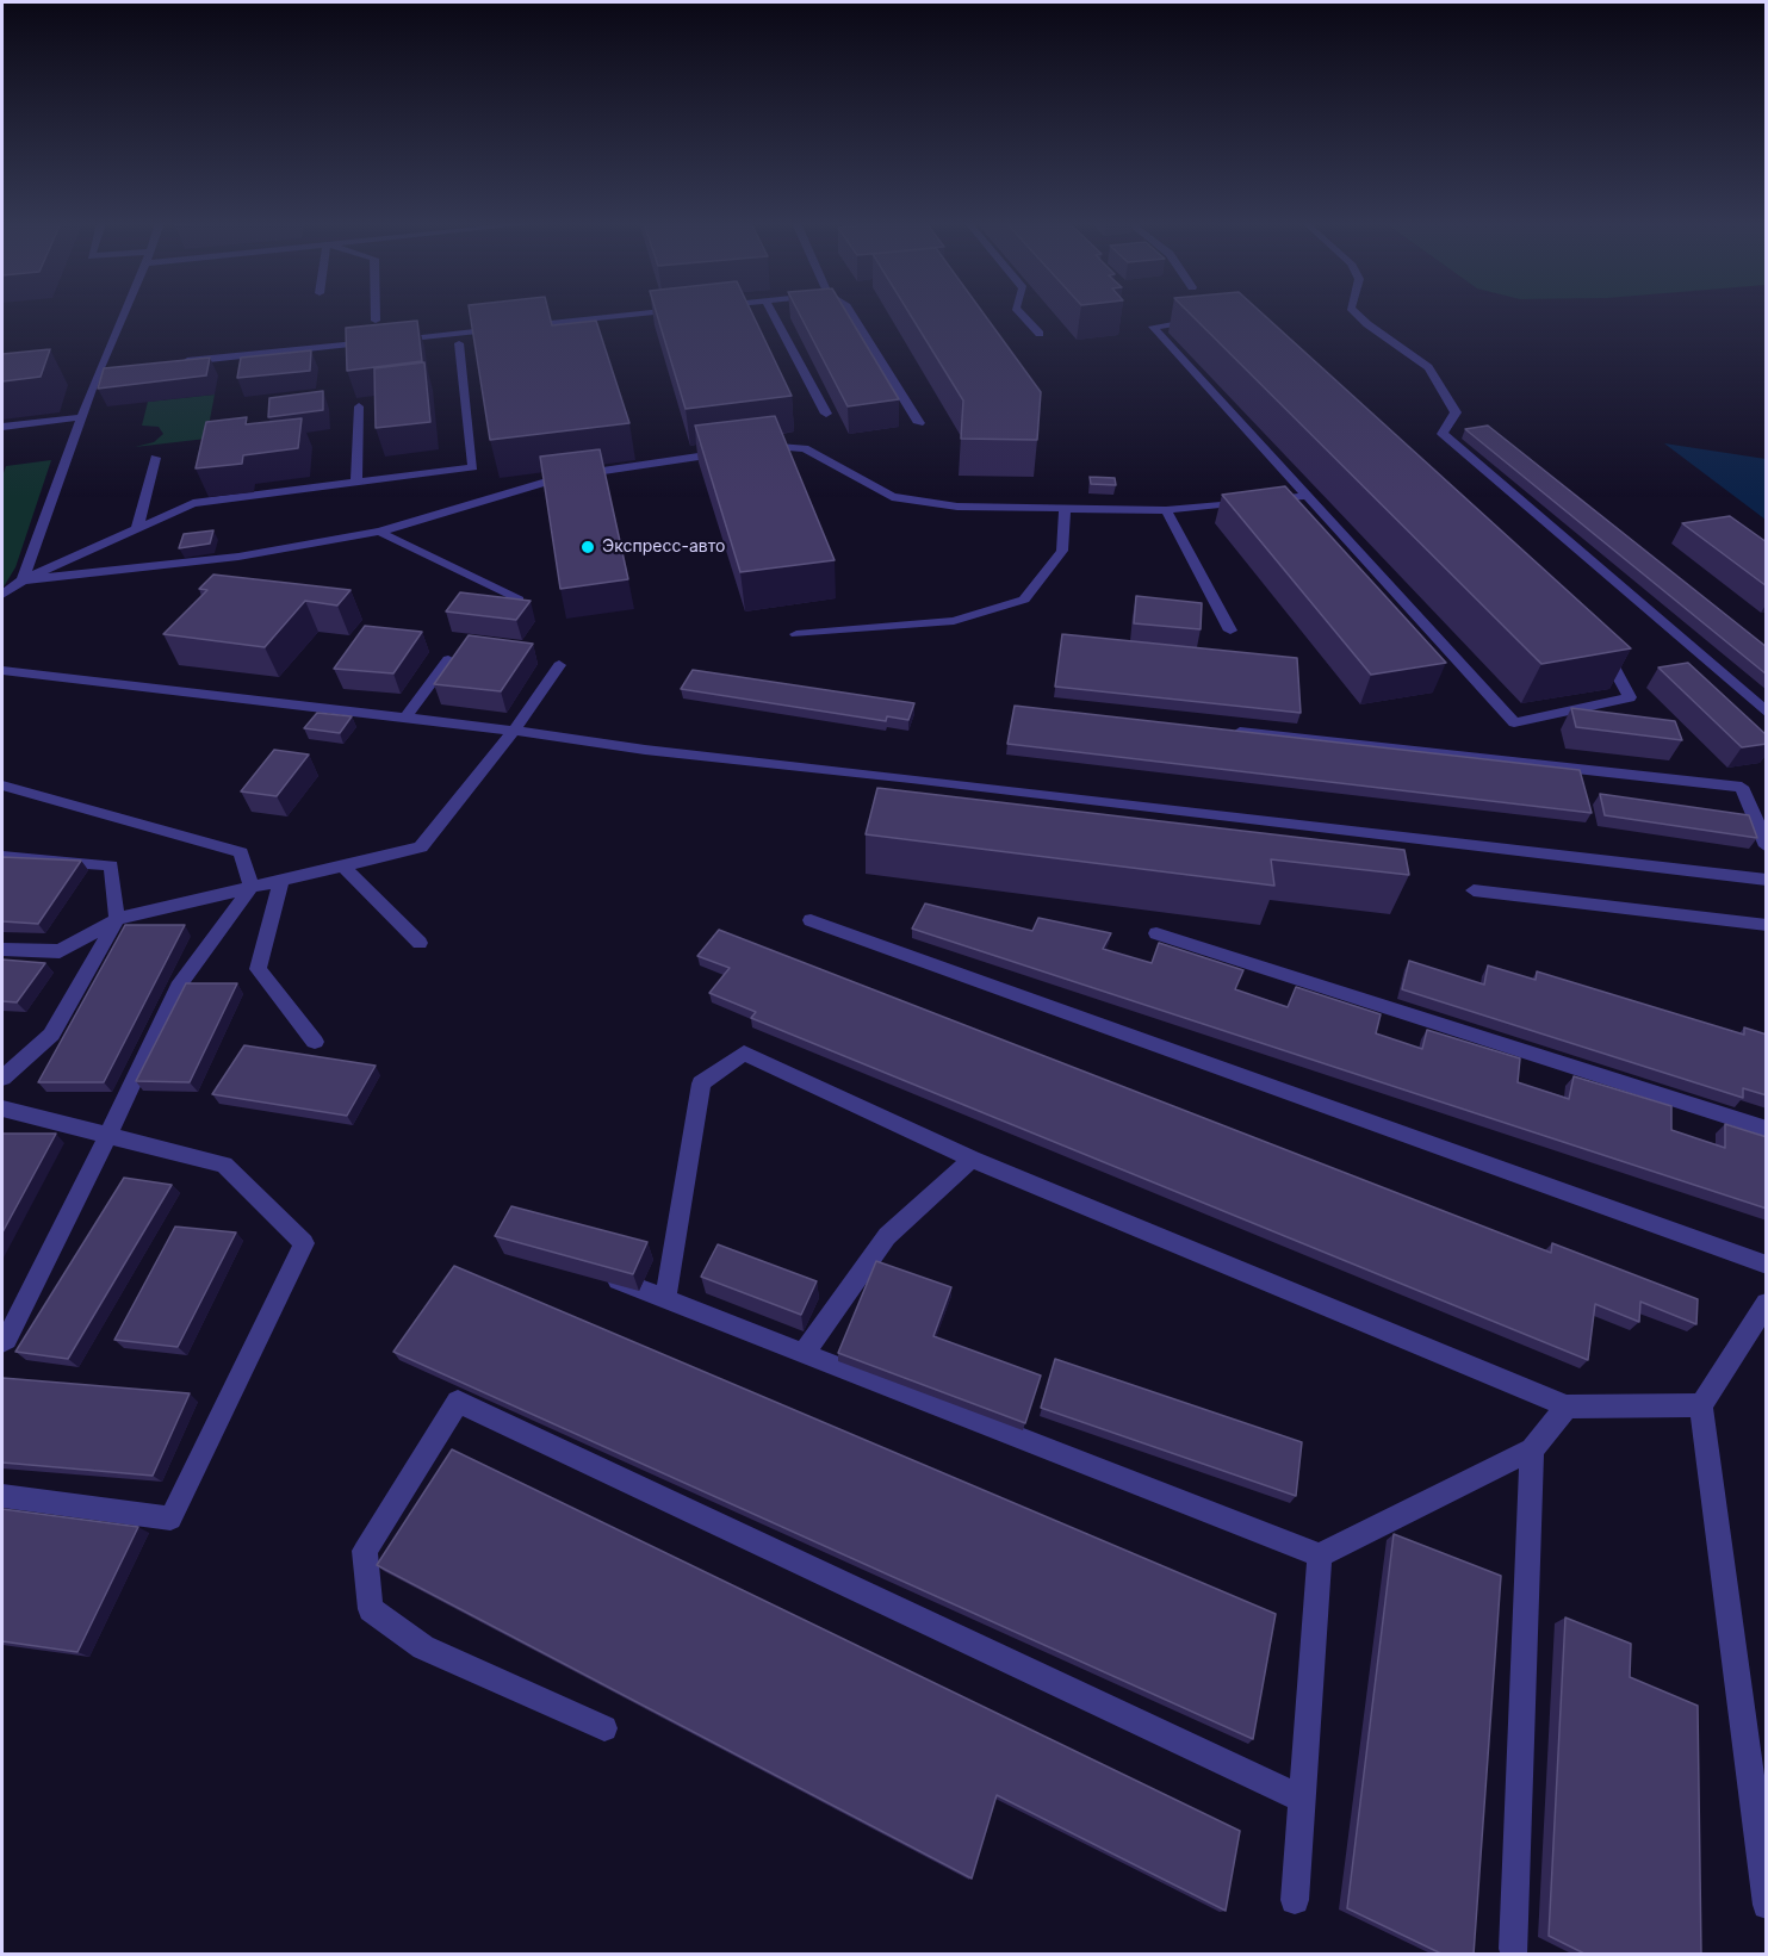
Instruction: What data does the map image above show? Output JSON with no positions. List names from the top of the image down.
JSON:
{
  "places": ["Экспресс-авто"]
}
